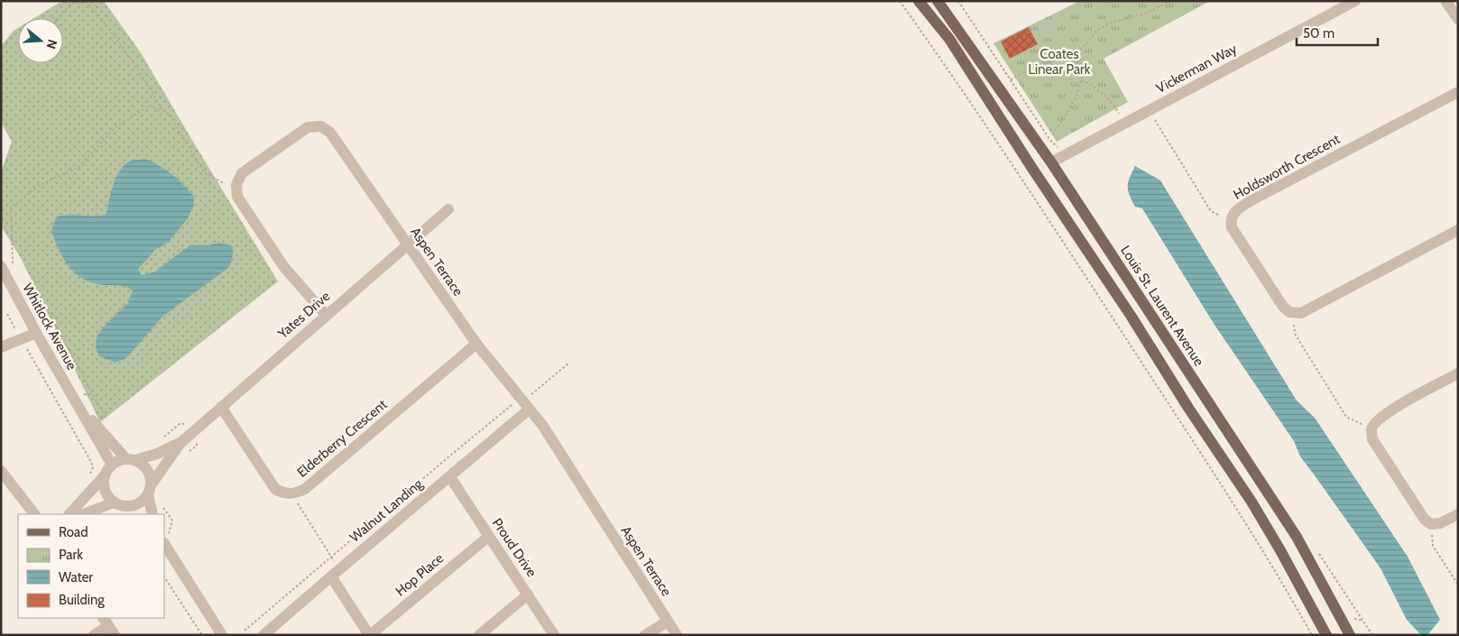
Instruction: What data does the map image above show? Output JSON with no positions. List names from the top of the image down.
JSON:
{
  "streets": {
    "main road": ["Louis St. Laurent Avenue"],
    "street": [
      "Vickerman Way",
      "Holdsworth Crescent",
      "Aspen Terrace",
      "Yates Drive",
      "Whitlock Avenue",
      "Elderberry Crescent",
      "Walnut Landing",
      "Proud Drive",
      "Hop Place"
    ]
  },
  "crossings": [
    ["Vickerman Way", "Louis St. Laurent Avenue"],
    ["Aspen Terrace", "Yates Drive"],
    ["Aspen Terrace", "Elderberry Crescent"],
    ["Aspen Terrace", "Walnut Landing"],
    ["Yates Drive", "Whitlock Avenue"],
    ["Yates Drive", "Elderberry Crescent"],
    ["Walnut Landing", "Proud Drive"],
    ["Proud Drive", "Hop Place"]
  ],
  "parks": ["Coates Linear Park"],
  "legend": [
    "Road",
    "Park",
    "Water",
    "Building"
  ],
  "scale_bar": "50 m",
  "north": "right"
}
